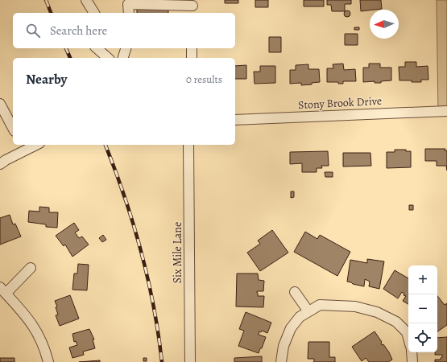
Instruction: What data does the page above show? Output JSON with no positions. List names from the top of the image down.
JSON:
{
  "streets": {
    "street": ["Stony Brook Drive", "Six Mile Lane"]
  },
  "north": "left",
  "page": {
    "search": "Search here",
    "heading": ["Nearby", "0 results"],
    "map_buttons": ["+", "−"]
  }
}
